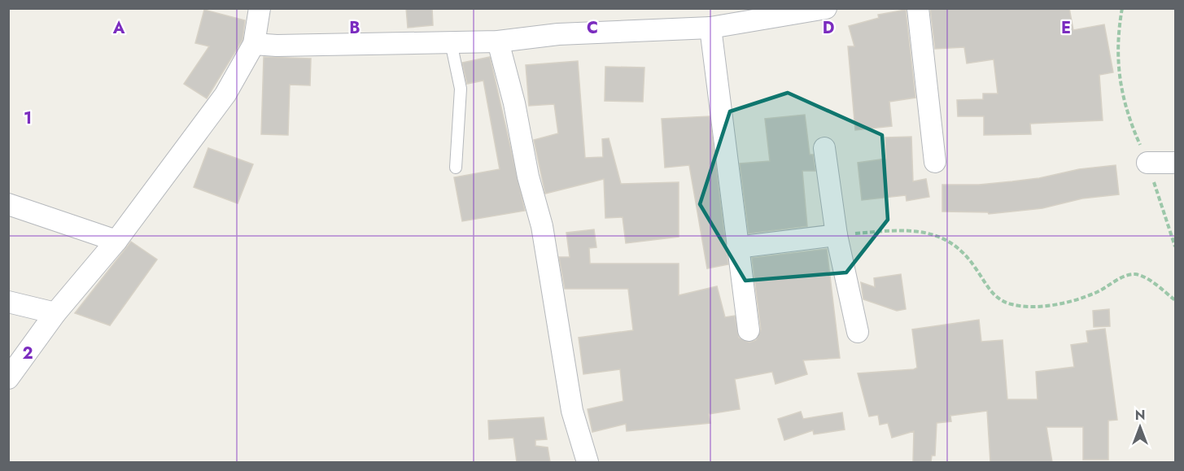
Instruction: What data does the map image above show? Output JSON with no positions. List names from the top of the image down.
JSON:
{
  "north": "top",
  "grid": {
    "columns": [
      "A",
      "B",
      "C",
      "D",
      "E"
    ],
    "rows": ["1", "2"]
  }
}
